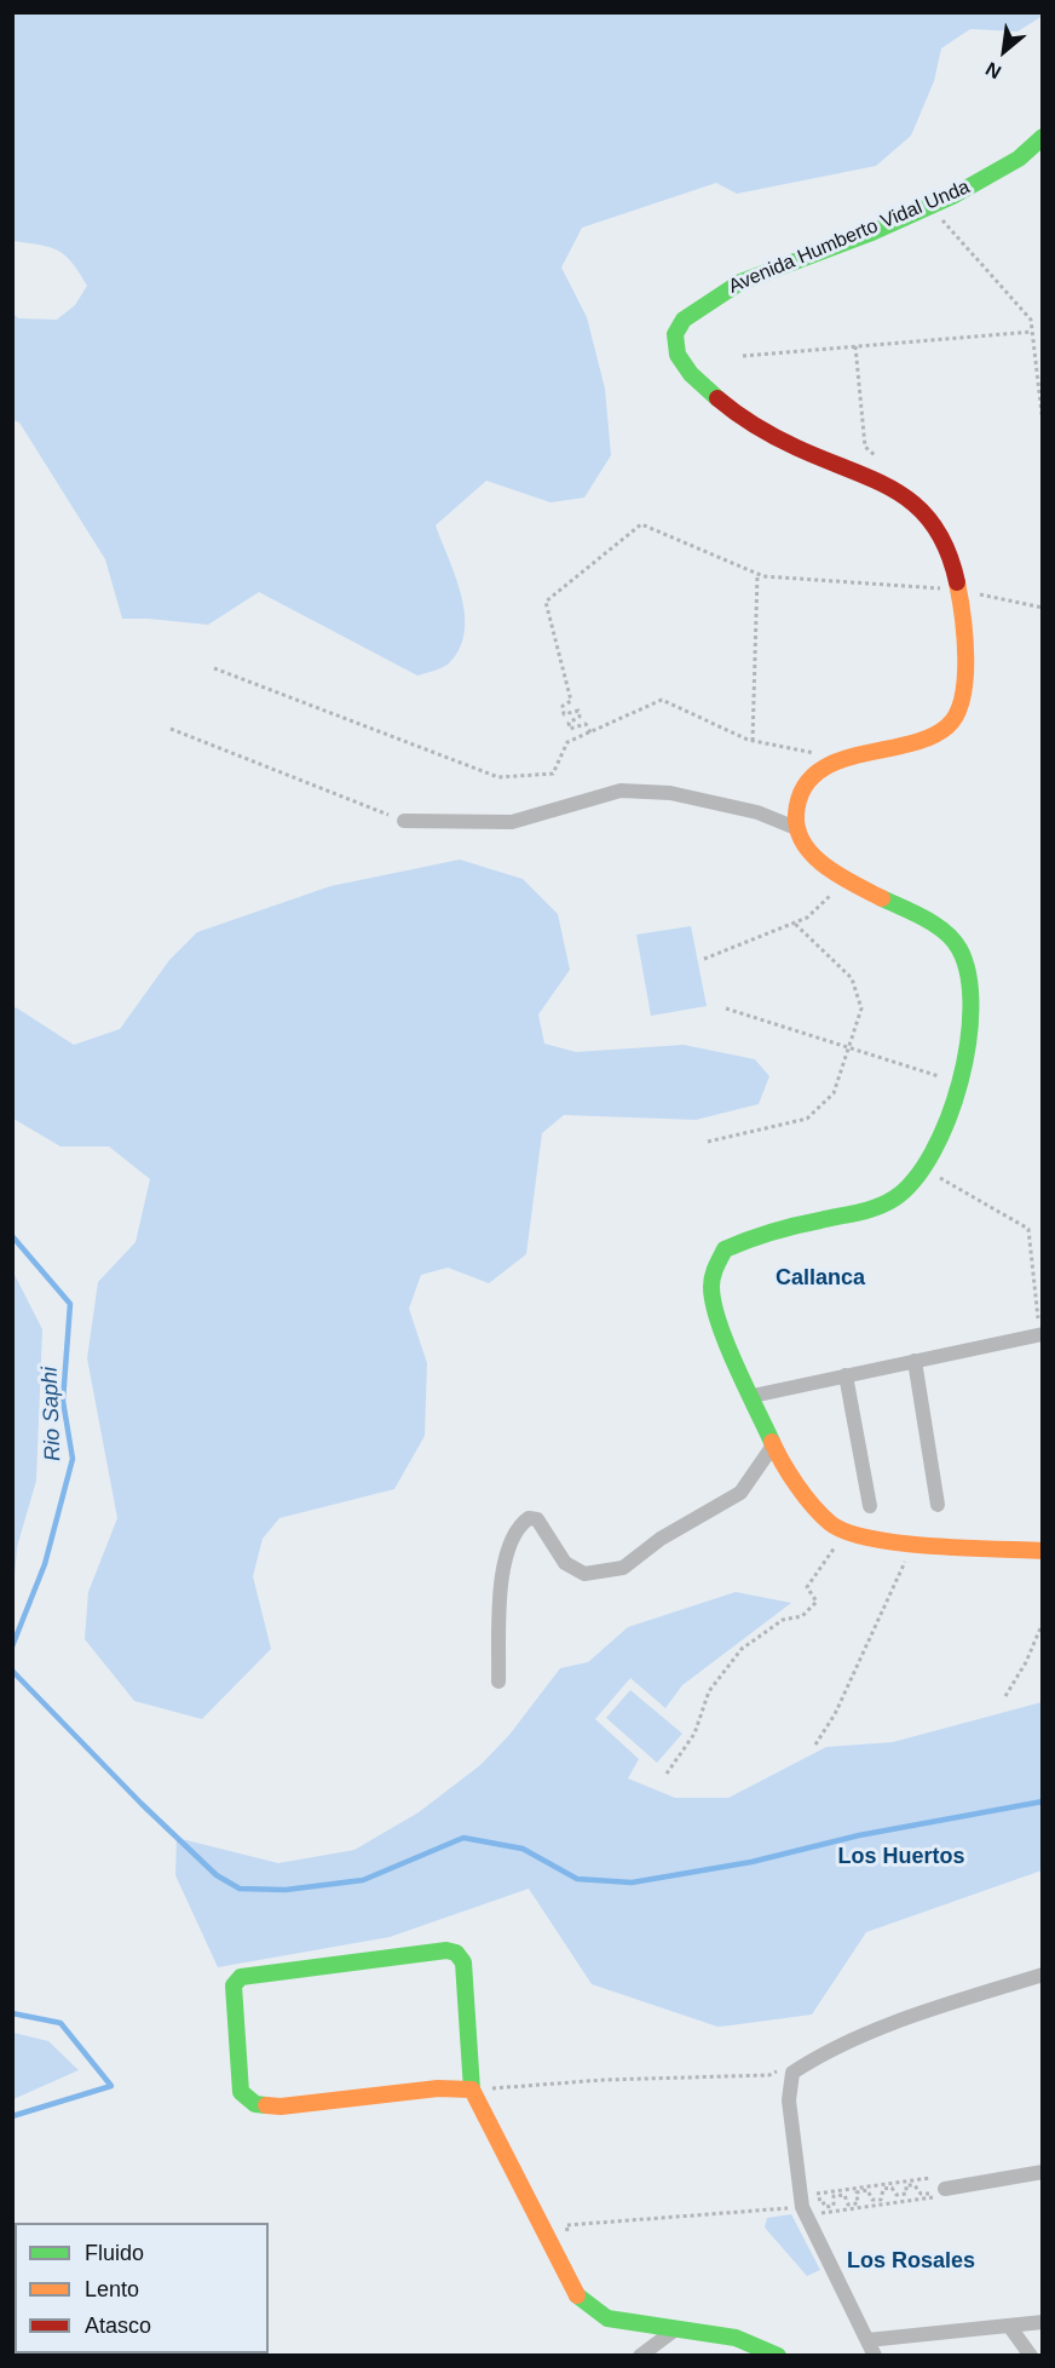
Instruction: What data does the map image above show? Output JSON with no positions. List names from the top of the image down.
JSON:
{
  "streets": {
    "main road": ["Avenida Humberto Vidal Unda"]
  },
  "districts": ["Callanca", "Los Huertos", "Los Rosales"],
  "water": ["Rio Saphi"],
  "legend": ["Fluido", "Lento", "Atasco"],
  "north": "bottom left"
}
